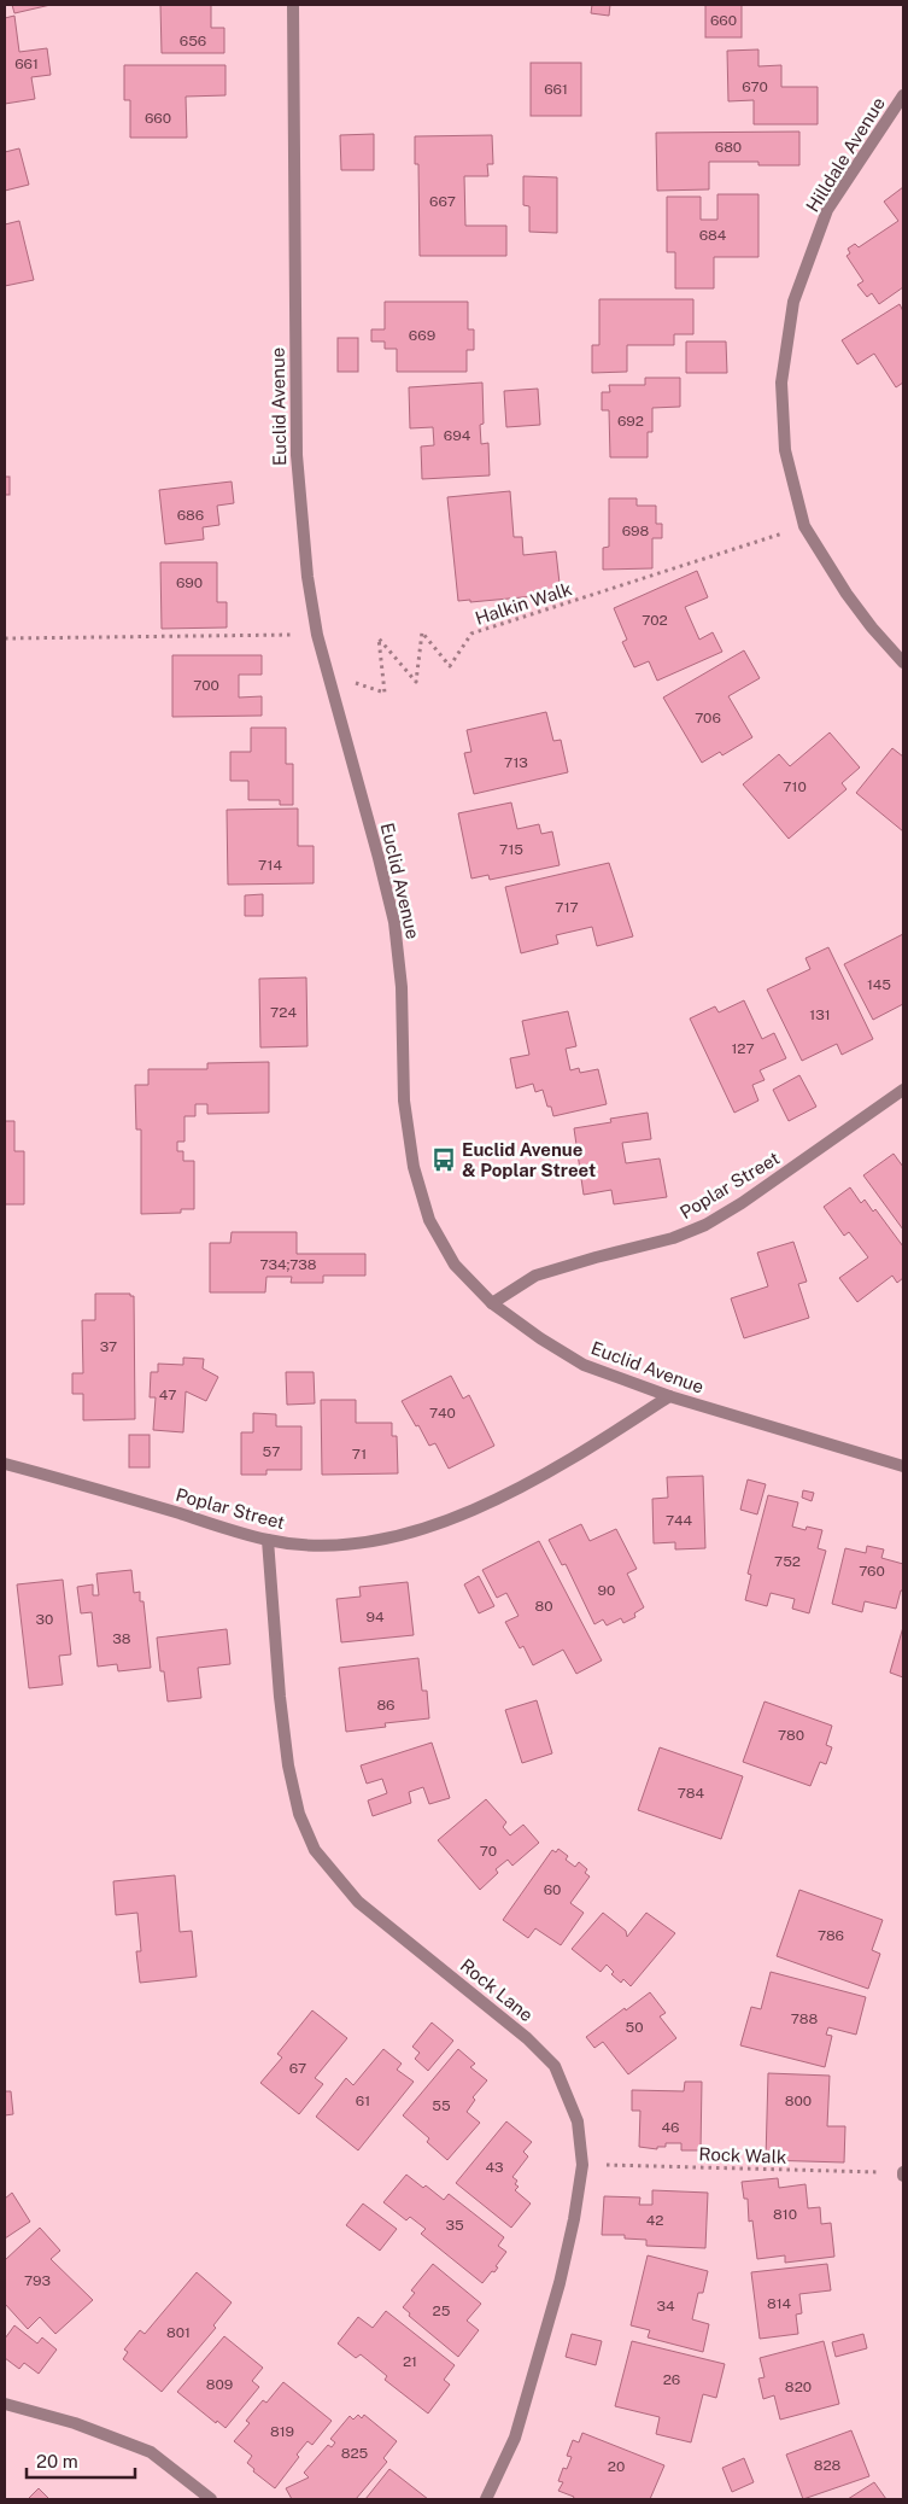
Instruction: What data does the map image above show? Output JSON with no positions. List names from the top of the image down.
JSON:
{
  "streets": {
    "street": [
      "Hilldale Avenue",
      "Euclid Avenue",
      "Poplar Street",
      "Rock Lane"
    ],
    "path": ["Halkin Walk", "Rock Walk"]
  },
  "crossings": [
    ["Hilldale Avenue", "Halkin Walk"],
    ["Euclid Avenue", "Halkin Walk"],
    ["Euclid Avenue", "Poplar Street"],
    ["Poplar Street", "Rock Lane"],
    ["Rock Lane", "Rock Walk"]
  ],
  "places": {
    "bus stop": ["Euclid Avenue & Poplar Street"]
  },
  "house_numbers": [
    "660",
    "656",
    "661",
    "670",
    "661",
    "660",
    "680",
    "667",
    "684",
    "669",
    "692",
    "694",
    "686",
    "698",
    "690",
    "702",
    "700",
    "706",
    "713",
    "710",
    "715",
    "714",
    "717",
    "145",
    "724",
    "131",
    "127",
    "734;738",
    "37",
    "47",
    "740",
    "57",
    "71",
    "744",
    "752",
    "760",
    "90",
    "80",
    "94",
    "30",
    "38",
    "86",
    "780",
    "784",
    "70",
    "60",
    "786",
    "788",
    "50",
    "67",
    "61",
    "800",
    "55",
    "46",
    "43",
    "810",
    "42",
    "35",
    "793",
    "814",
    "34",
    "25",
    "801",
    "21",
    "26",
    "809",
    "820",
    "819",
    "825",
    "828",
    "20"
  ],
  "scale_bar": "20 m"
}
